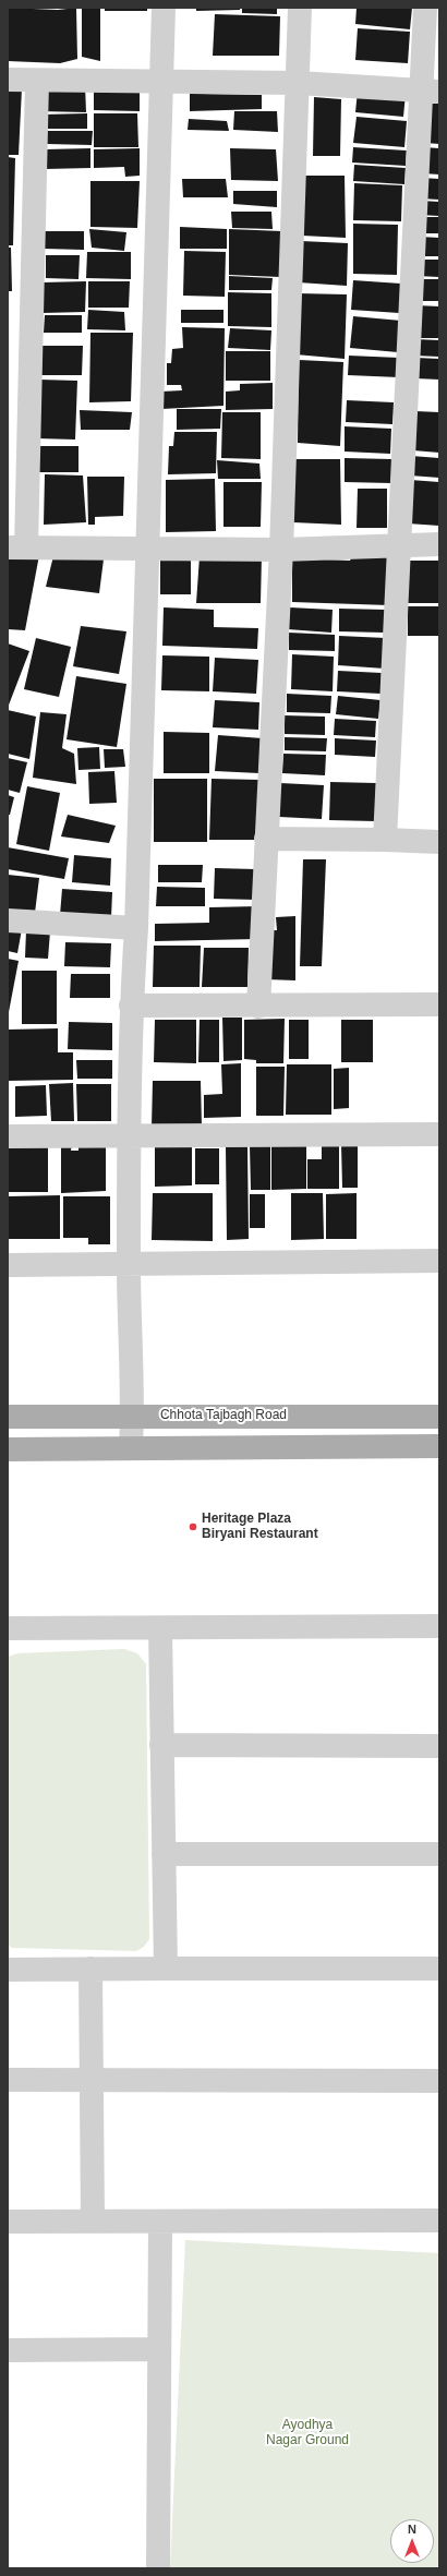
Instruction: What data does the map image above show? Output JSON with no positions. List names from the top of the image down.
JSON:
{
  "streets": {
    "main road": ["Chhota Tajbagh Road"]
  },
  "parks": ["Ayodhya Nagar Ground"],
  "places": ["Heritage Plaza Biryani Restaurant"],
  "north": "top"
}
